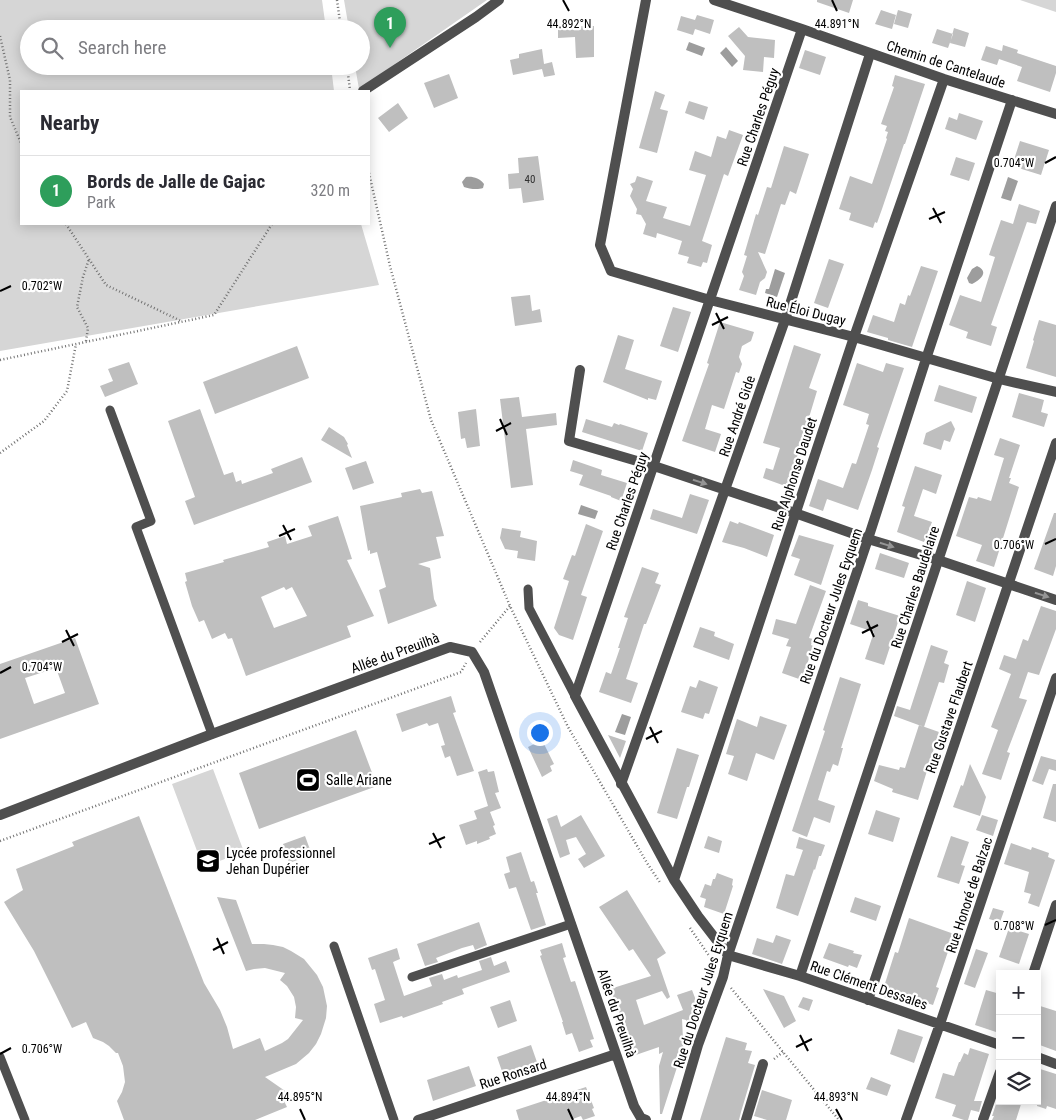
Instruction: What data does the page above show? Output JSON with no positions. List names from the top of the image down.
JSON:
{
  "streets": {
    "street": [
      "Chemin de Cantelaude",
      "Rue Charles Péguy",
      "Rue Éloi Dugay",
      "Rue André Gide",
      "Rue Alphonse Daudet",
      "Rue Charles Baudelaire",
      "Rue du Docteur Jules Eyquem",
      "Allée du Preuilhà",
      "Rue Gustave Flaubert",
      "Rue Honoré de Balzac",
      "Rue Clément Dessales",
      "Rue Ronsard"
    ]
  },
  "crossings": [
    ["Chemin de Cantelaude", "Rue Charles Péguy"],
    ["Chemin de Cantelaude", "Rue André Gide"],
    ["Chemin de Cantelaude", "Rue Alphonse Daudet"],
    ["Chemin de Cantelaude", "Rue du Docteur Jules Eyquem"],
    ["Rue Charles Péguy", "Rue Éloi Dugay"],
    ["Rue Éloi Dugay", "Rue André Gide"],
    ["Rue Éloi Dugay", "Rue Alphonse Daudet"],
    ["Rue Éloi Dugay", "Rue Charles Baudelaire"],
    ["Rue Éloi Dugay", "Rue du Docteur Jules Eyquem"],
    ["Rue Charles Baudelaire", "Rue Clément Dessales"],
    ["Rue du Docteur Jules Eyquem", "Rue Clément Dessales"],
    ["Allée du Preuilhà", "Rue Ronsard"],
    ["Rue Gustave Flaubert", "Rue Clément Dessales"],
    ["Rue Honoré de Balzac", "Rue Clément Dessales"]
  ],
  "places": {
    "sports": ["Salle Ariane"],
    "school or university": ["Lycée professionnel Jehan Dupérier"]
  },
  "house_numbers": ["40"],
  "page": {
    "pins": "1",
    "search": "Search here",
    "heading": "Nearby",
    "list": [
      {
        "mark": "1",
        "name": "Bords de Jalle de Gajac",
        "note": "Park",
        "value": "320 m"
      }
    ],
    "map_buttons": ["+", "−"]
  },
  "coordinates": [
    "44.891°N",
    "44.892°N",
    "0.704°W",
    "0.702°W",
    "0.706°W",
    "0.708°W",
    "44.895°N",
    "44.894°N",
    "44.893°N"
  ]
}
